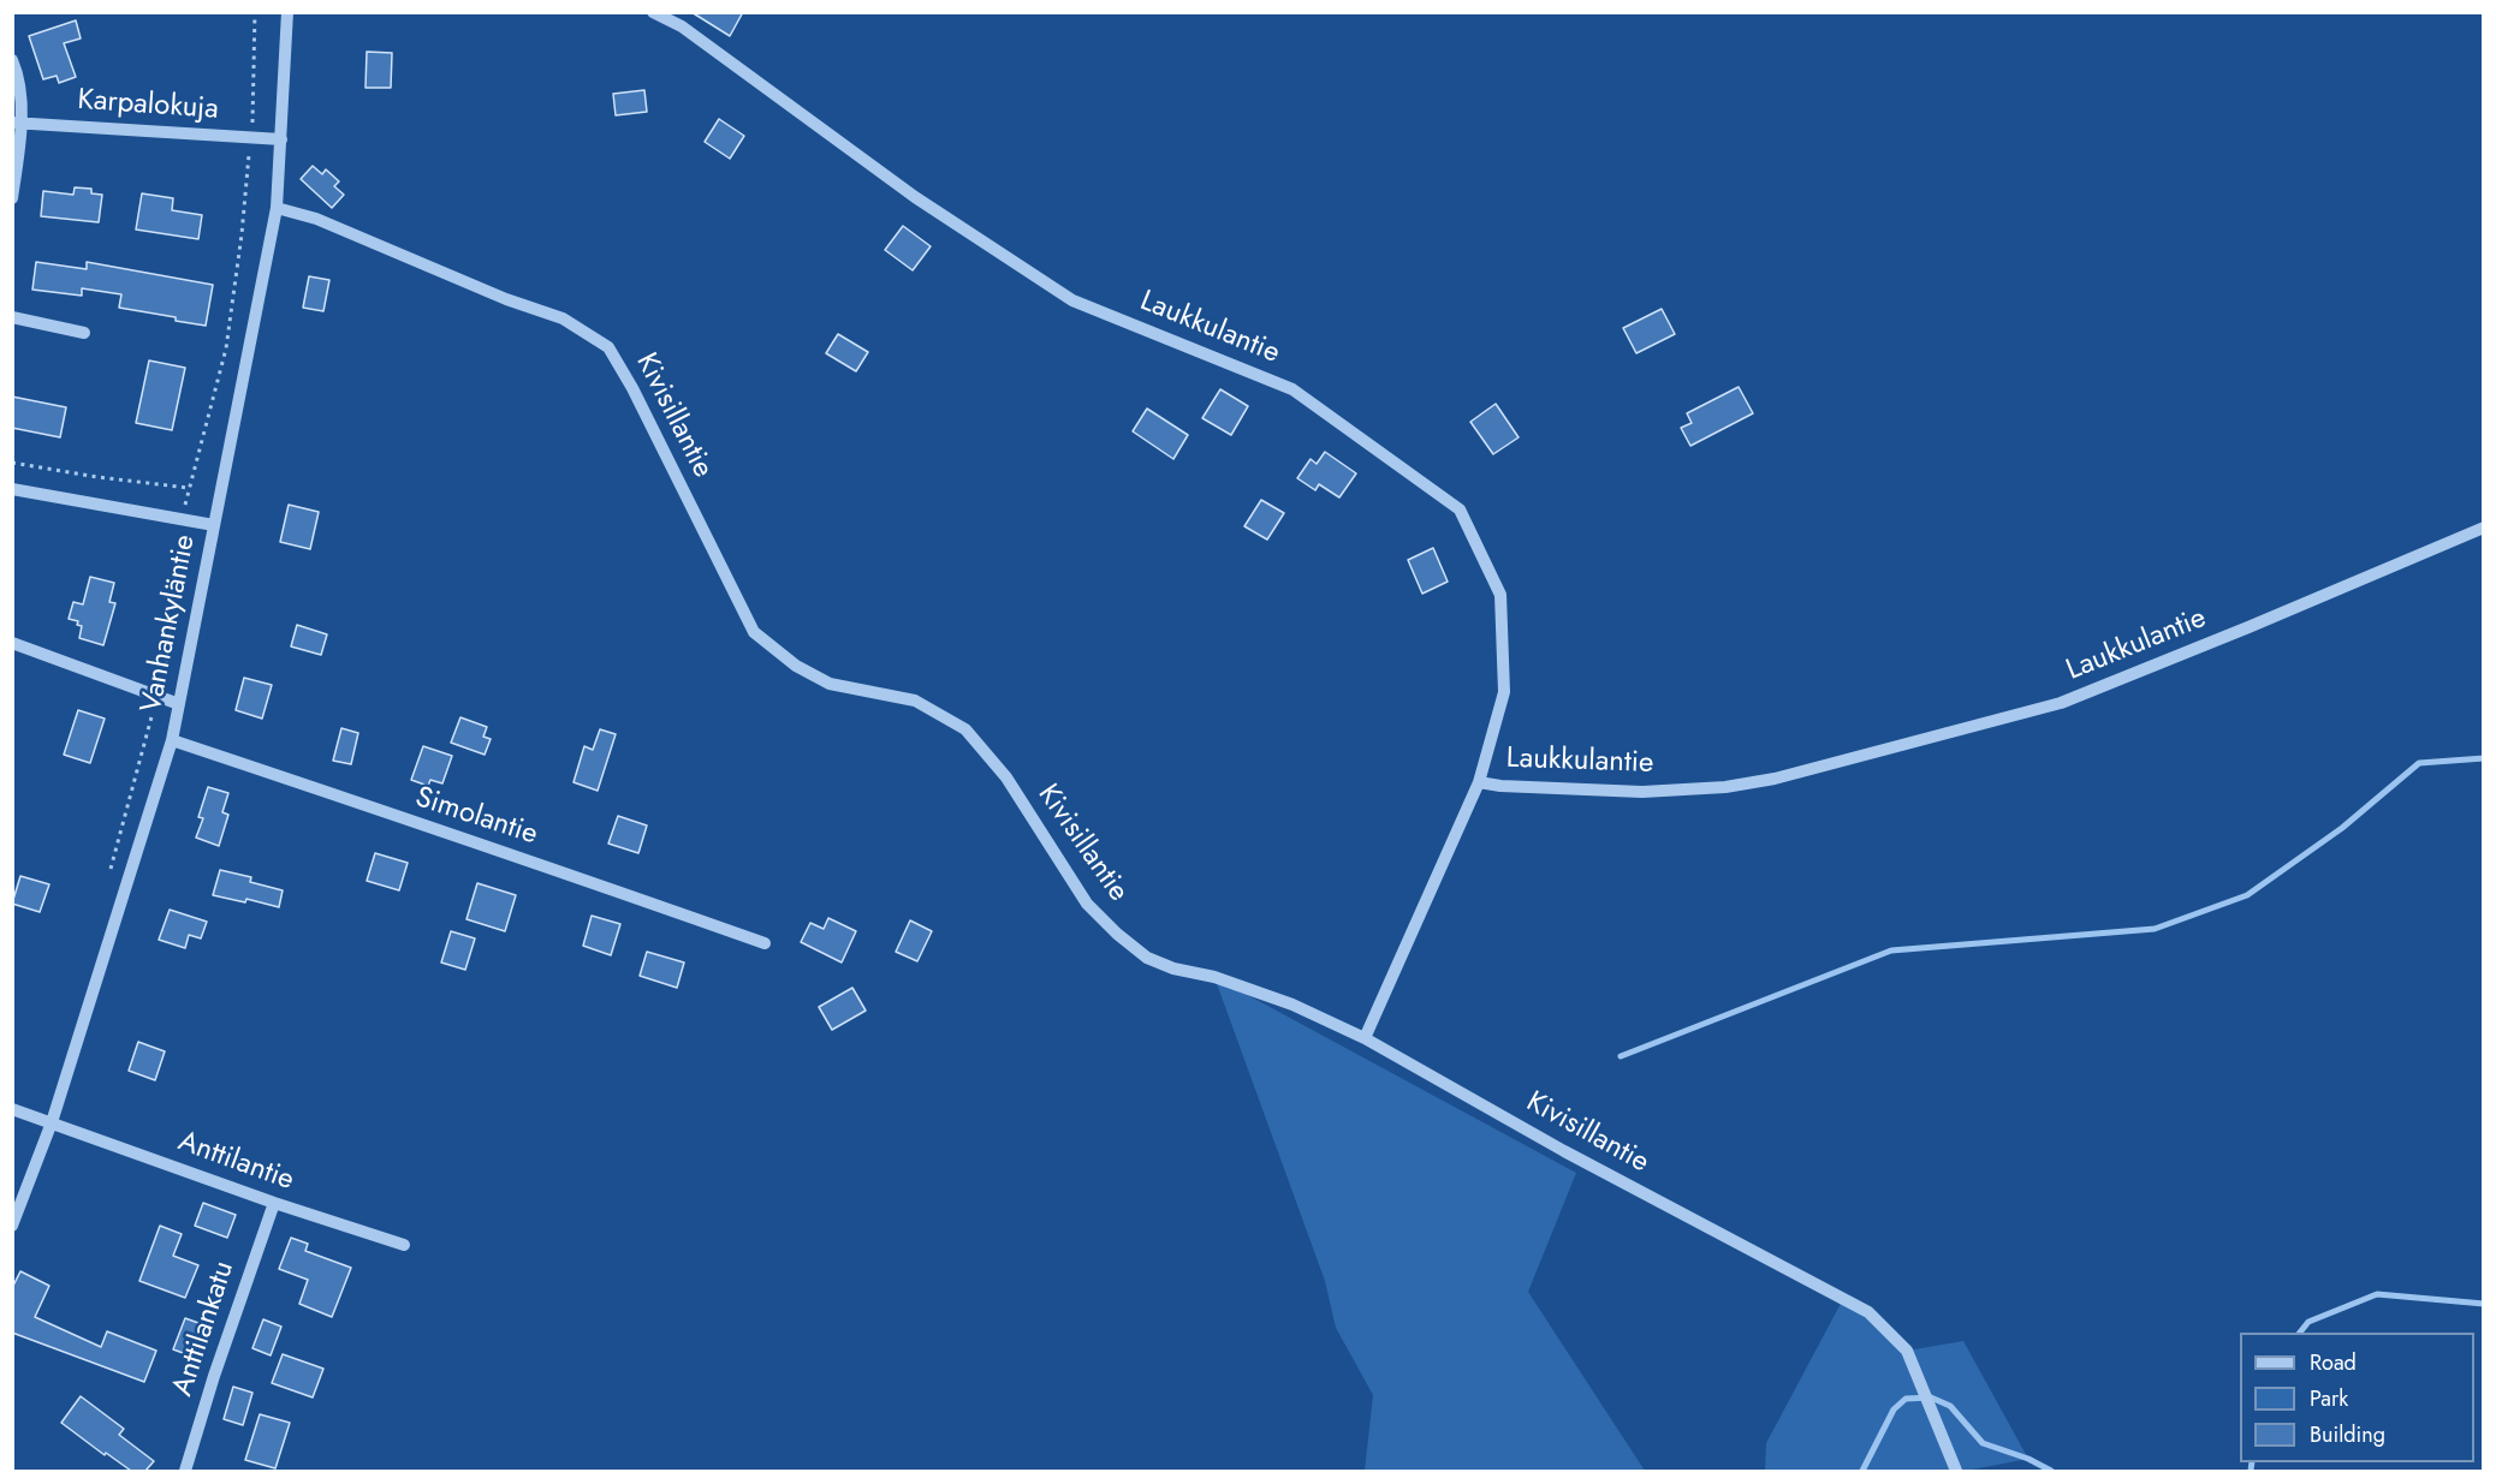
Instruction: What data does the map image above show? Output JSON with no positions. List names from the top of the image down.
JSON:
{
  "streets": {
    "street": [
      "Karpalokuja",
      "Laukkulantie",
      "Kivisillantie",
      "Vanhankyläntie",
      "Simolantie",
      "Anttilantie",
      "Anttilankatu"
    ]
  },
  "crossings": [
    ["Karpalokuja", "Vanhankyläntie"],
    ["Kivisillantie", "Vanhankyläntie"],
    ["Vanhankyläntie", "Simolantie"],
    ["Vanhankyläntie", "Anttilantie"],
    ["Anttilantie", "Anttilankatu"]
  ],
  "legend": ["Road", "Park", "Building"]
}
